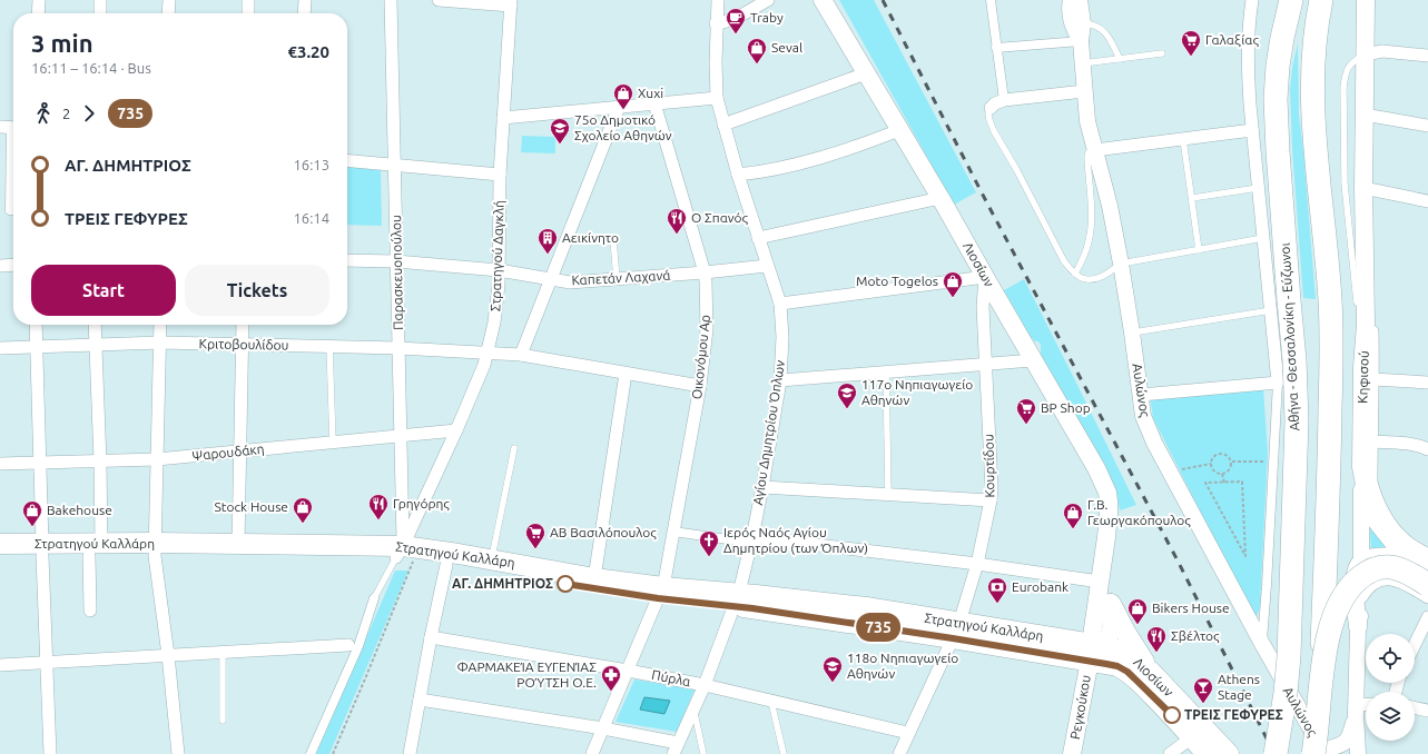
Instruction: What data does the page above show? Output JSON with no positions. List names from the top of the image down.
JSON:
{
  "streets": {
    "highway": ["Αθήνα - Θεσσαλονίκη - Εύζωνοι"],
    "main road": [
      "Λιοσίων",
      "Κηφισού",
      "Στρατηγού Καλλάρη",
      "Ρεγκούκου"
    ],
    "street": [
      "Στρατηγού Δαγκλή",
      "Παρασκευοπούλου",
      "Καπετάν Λαχανά",
      "Κριτοβουλίδου",
      "Οικονόμου Αρ",
      "Αυλώνος",
      "Αγίου Δημητρίου Όπλων",
      "Ψαρουδάκη",
      "Κουρτίδου",
      "Πύρλα"
    ]
  },
  "crossings": [
    ["Στρατηγού Δαγκλή", "Παρασκευοπούλου"],
    ["Στρατηγού Δαγκλή", "Καπετάν Λαχανά"],
    ["Στρατηγού Δαγκλή", "Κριτοβουλίδου"],
    ["Στρατηγού Δαγκλή", "Ψαρουδάκη"],
    ["Στρατηγού Δαγκλή", "Στρατηγού Καλλάρη"],
    ["Λιοσίων", "Κουρτίδου"],
    ["Λιοσίων", "Στρατηγού Καλλάρη"],
    ["Λιοσίων", "Ρεγκούκου"],
    ["Παρασκευοπούλου", "Καπετάν Λαχανά"],
    ["Παρασκευοπούλου", "Κριτοβουλίδου"],
    ["Παρασκευοπούλου", "Ψαρουδάκη"],
    ["Παρασκευοπούλου", "Στρατηγού Καλλάρη"],
    ["Καπετάν Λαχανά", "Οικονόμου Αρ"],
    ["Καπετάν Λαχανά", "Αγίου Δημητρίου Όπλων"],
    ["Κριτοβουλίδου", "Οικονόμου Αρ"],
    ["Οικονόμου Αρ", "Στρατηγού Καλλάρη"],
    ["Οικονόμου Αρ", "Πύρλα"],
    ["Αγίου Δημητρίου Όπλων", "Στρατηγού Καλλάρη"],
    ["Αγίου Δημητρίου Όπλων", "Πύρλα"],
    ["Κουρτίδου", "Στρατηγού Καλλάρη"],
    ["Κουρτίδου", "Πύρλα"],
    ["Στρατηγού Καλλάρη", "Ρεγκούκου"]
  ],
  "places": {
    "cafe": ["Traby"],
    "supermarket": ["Γαλαξίας", "BP Shop", "AB Βασιλόπουλος"],
    "shop": [
      "Seval",
      "Xuxi",
      "Moto Togelos",
      "Stock House",
      "Bakehouse",
      "Γ.Β. Γεωργακόπουλος",
      "Bikers House"
    ],
    "school or university": ["75ο Δημοτικό Σχολείο Αθηνών", "117ο Νηπιαγωγείο Αθηνών", "118ο Νηπιαγωγείο Αθηνών"],
    "restaurant": ["Ο Σπανός", "Γρηγόρης", "Σβέλτος"],
    "building": ["Αεικίνητο"],
    "church": ["Ιερός Ναός Αγίου Δημητρίου (των Όπλων)"],
    "other": ["ΑΓ. ΔΗΜΗΤΡΙΟΣ", "ΤΡΕΙΣ ΓΕΦΥΡΕΣ"],
    "bank": ["Eurobank"],
    "pharmacy": ["ΦΑΡΜΑΚΕΊΑ ΕΥΓΕΝΊΑΣ ΡΟΎΤΣΗ Ο.Ε."],
    "bar": ["Athens Stage"]
  },
  "lines": ["bus line 735"],
  "page": {
    "on_map": "735",
    "heading": ["3 min", "16:11 – 16:14 · Bus", "€3.20"],
    "legs": ["2", "735"],
    "list": [
      {
        "name": "ΑΓ. ΔΗΜΗΤΡΙΟΣ",
        "value": "16:13"
      },
      {
        "name": "ΤΡΕΙΣ ΓΕΦΥΡΕΣ",
        "value": "16:14"
      }
    ],
    "buttons": ["Start", "Tickets"]
  }
}
